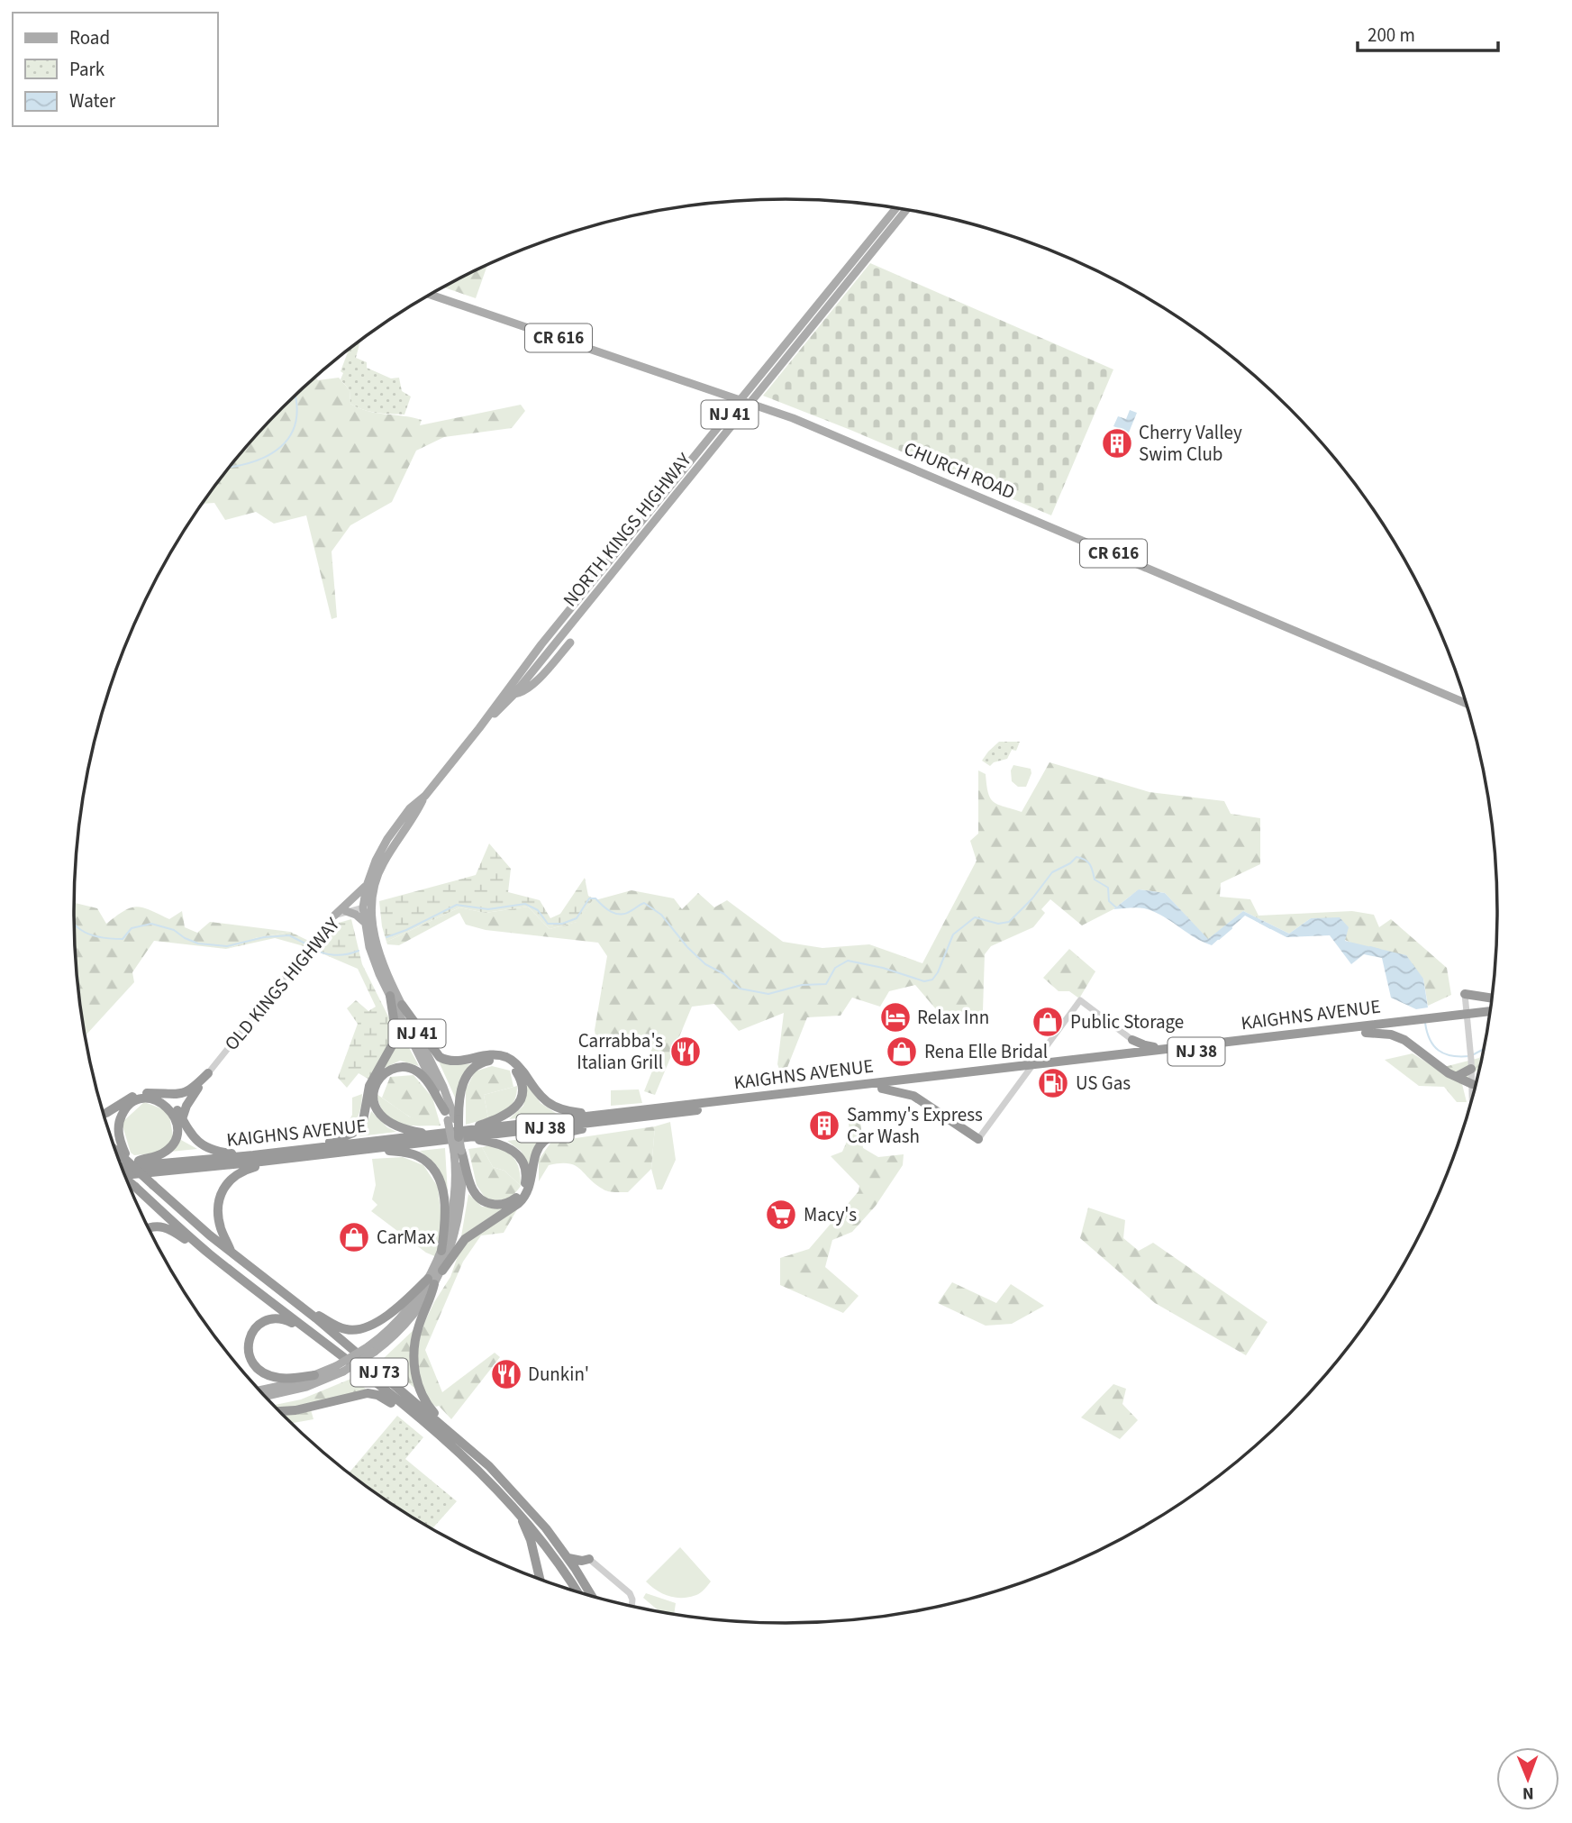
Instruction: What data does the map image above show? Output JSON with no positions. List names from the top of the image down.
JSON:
{
  "streets": {
    "highway": ["KAIGHNS AVENUE", "NJ 38", "NJ 73"],
    "main road": [
      "CR 616",
      "NJ 41",
      "CHURCH ROAD",
      "NORTH KINGS HIGHWAY"
    ],
    "street": ["OLD KINGS HIGHWAY"]
  },
  "crossings": [
    ["NJ 41", "NORTH KINGS HIGHWAY"],
    ["NJ 41", "KAIGHNS AVENUE"],
    ["NJ 41", "NJ 73"],
    ["CHURCH ROAD", "NORTH KINGS HIGHWAY"],
    ["NORTH KINGS HIGHWAY", "OLD KINGS HIGHWAY"],
    ["KAIGHNS AVENUE", "NJ 73"]
  ],
  "places": {
    "building": ["Cherry Valley Swim Club", "Sammy's Express Car Wash"],
    "hotel": ["Relax Inn"],
    "shop": ["Public Storage", "Rena Elle Bridal", "CarMax"],
    "restaurant": ["Carrabba's Italian Grill", "Dunkin'"],
    "fuel station": ["US Gas"],
    "supermarket": ["Macy's"]
  },
  "legend": ["Road", "Park", "Water"],
  "scale_bar": "200 m",
  "north": "bottom"
}
